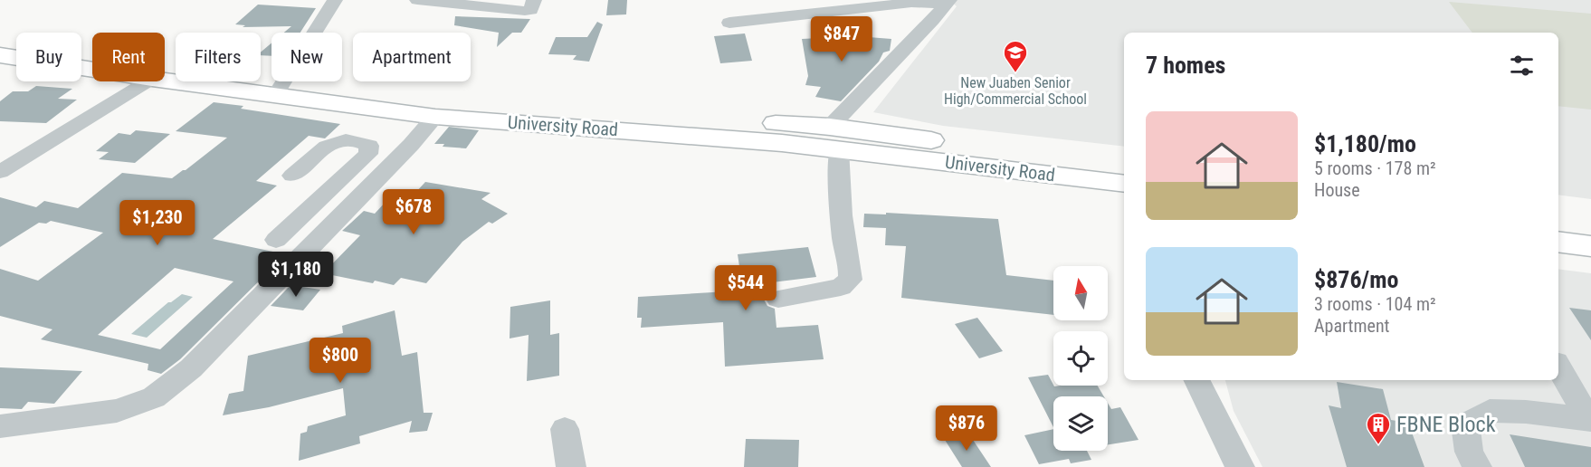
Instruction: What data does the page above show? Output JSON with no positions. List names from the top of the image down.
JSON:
{
  "streets": {
    "highway": ["University Road"]
  },
  "places": {
    "school or university": ["New Juaben Senior High/Commercial School"],
    "building": ["FBNE Block"]
  },
  "north": "top",
  "page": {
    "price": [
      "$847",
      "$678",
      "$1,230",
      "$1,180",
      "$544",
      "$800",
      "$876"
    ],
    "chip": [
      "Buy",
      "Rent",
      "Filters",
      "New",
      "Apartment"
    ],
    "heading": "7 homes",
    "list": [
      {
        "name": "$1,180/mo",
        "note": "5 rooms · 178 m² · House"
      },
      {
        "name": "$876/mo",
        "note": "3 rooms · 104 m² · Apartment"
      }
    ]
  }
}
